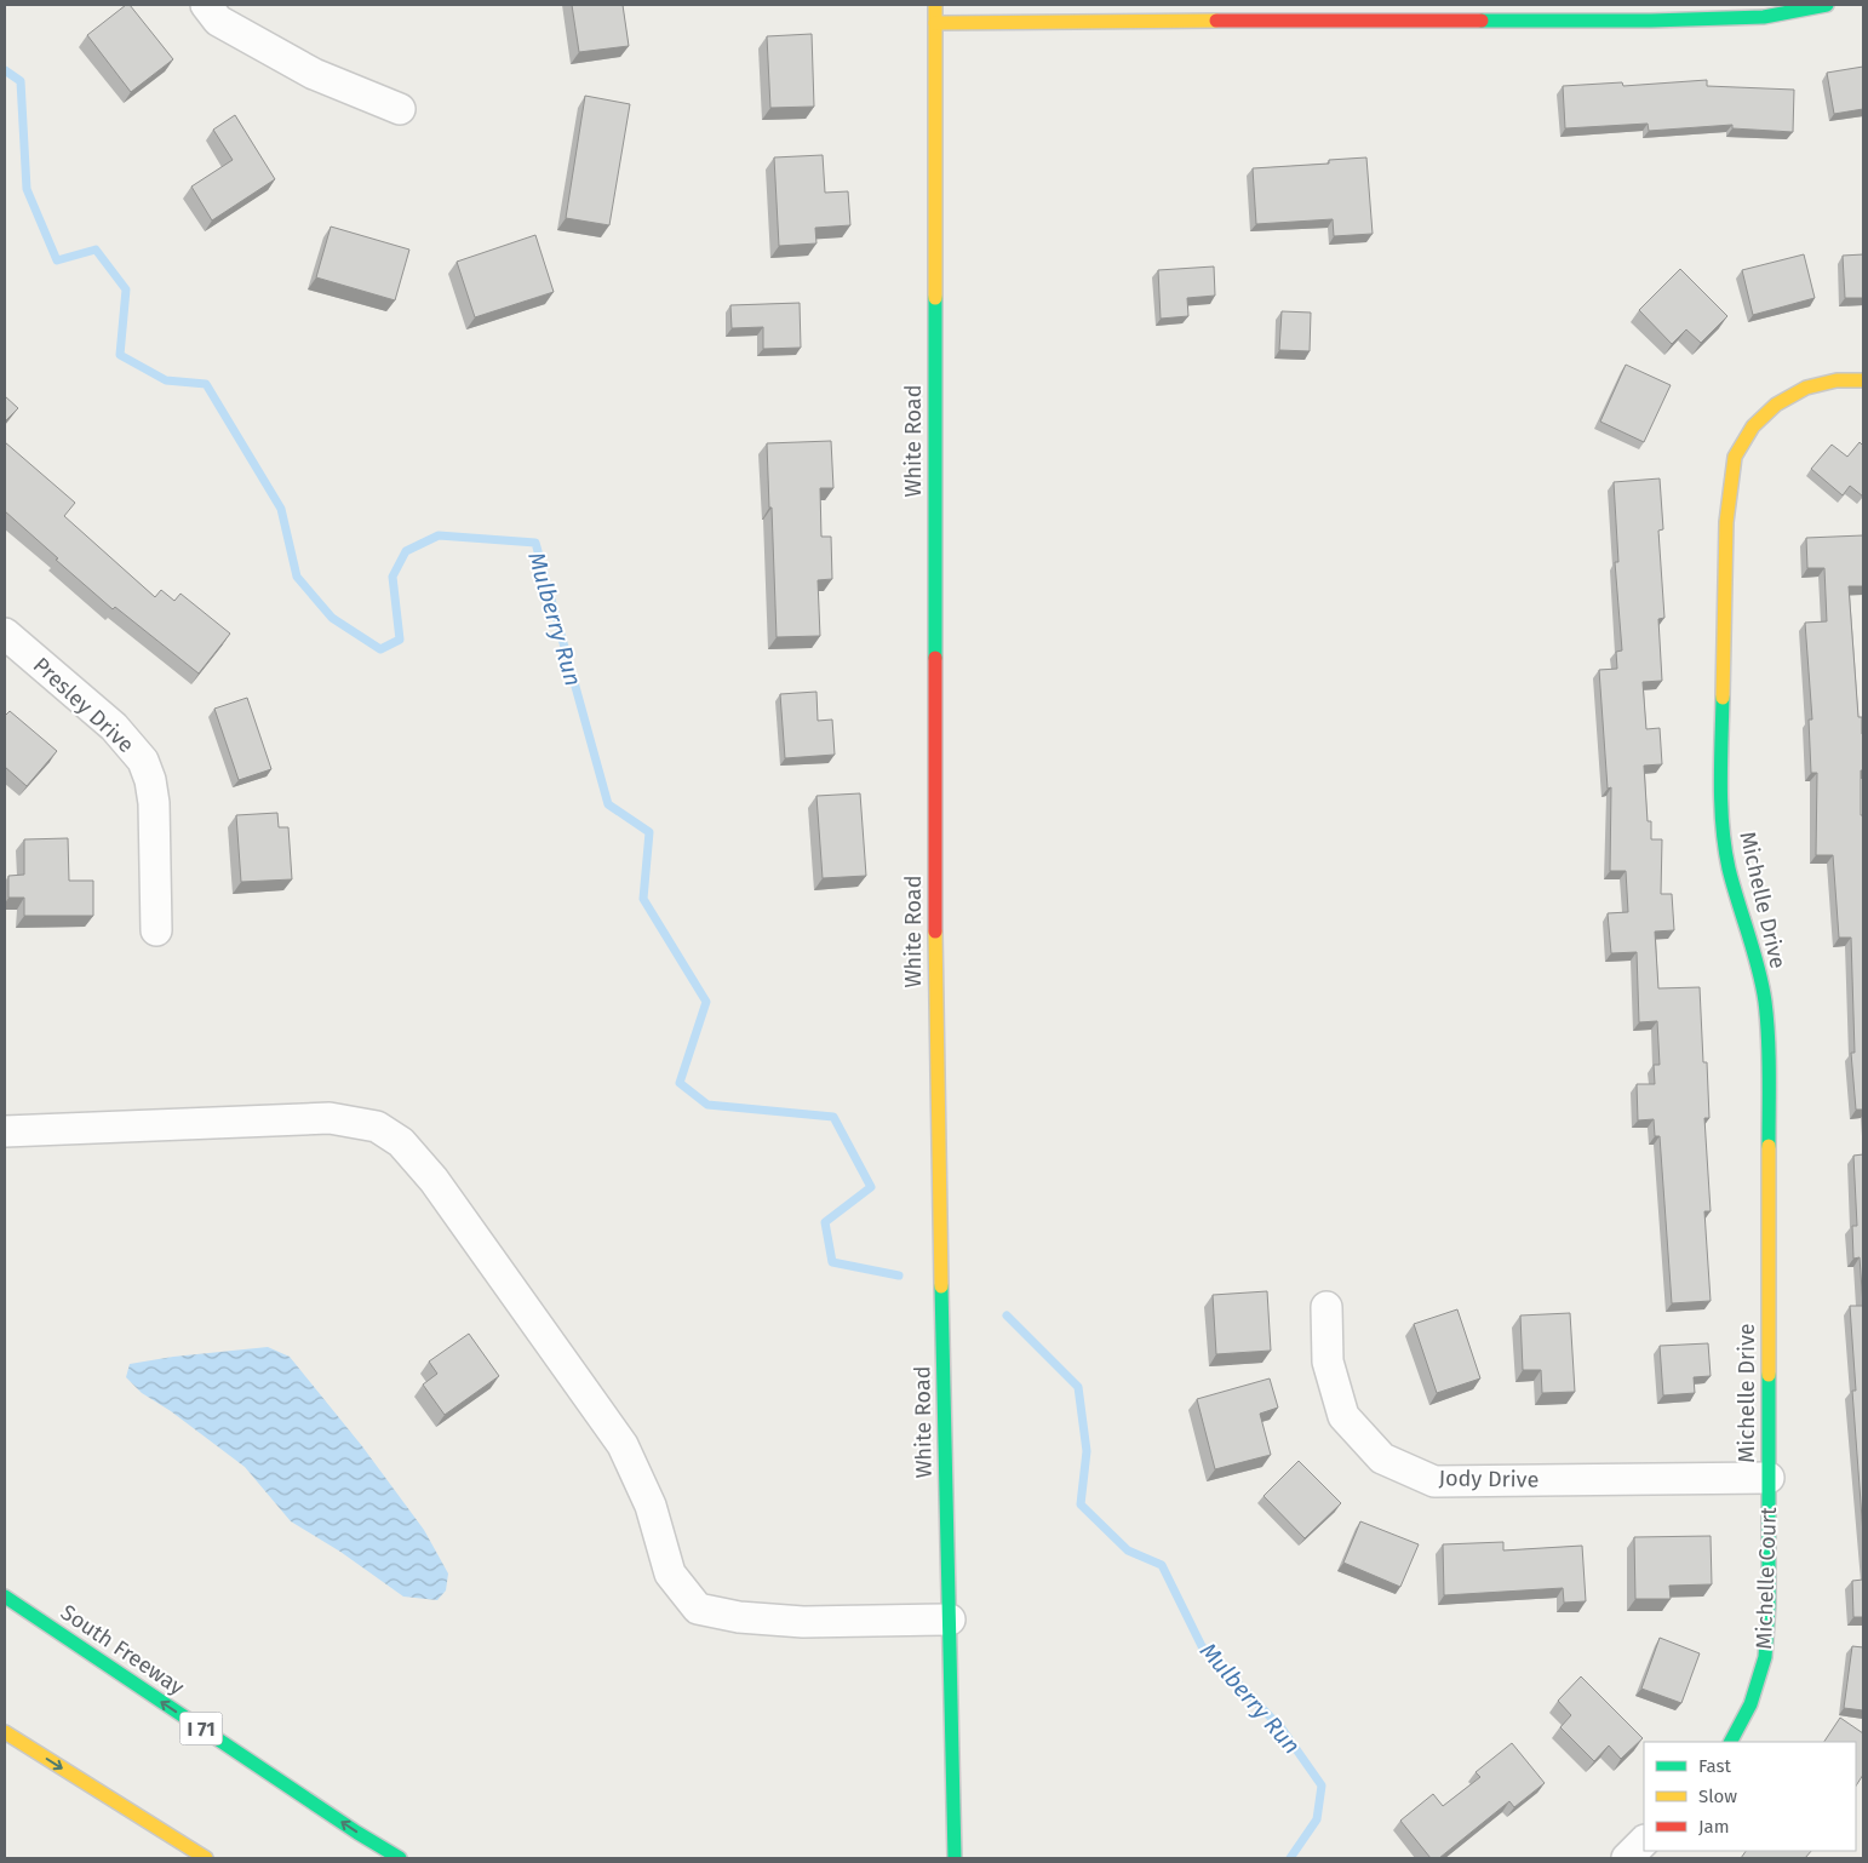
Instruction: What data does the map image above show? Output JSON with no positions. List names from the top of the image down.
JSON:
{
  "streets": {
    "main road": [
      "White Road",
      "Michelle Drive",
      "Michelle Court",
      "South Freeway",
      "I 71"
    ],
    "street": ["Presley Drive", "Jody Drive"]
  },
  "crossings": [
    ["Michelle Drive", "Jody Drive"],
    ["Michelle Drive", "Michelle Court"],
    ["Jody Drive", "Michelle Court"]
  ],
  "water": ["Mulberry Run"],
  "legend": ["Fast", "Slow", "Jam"]
}
